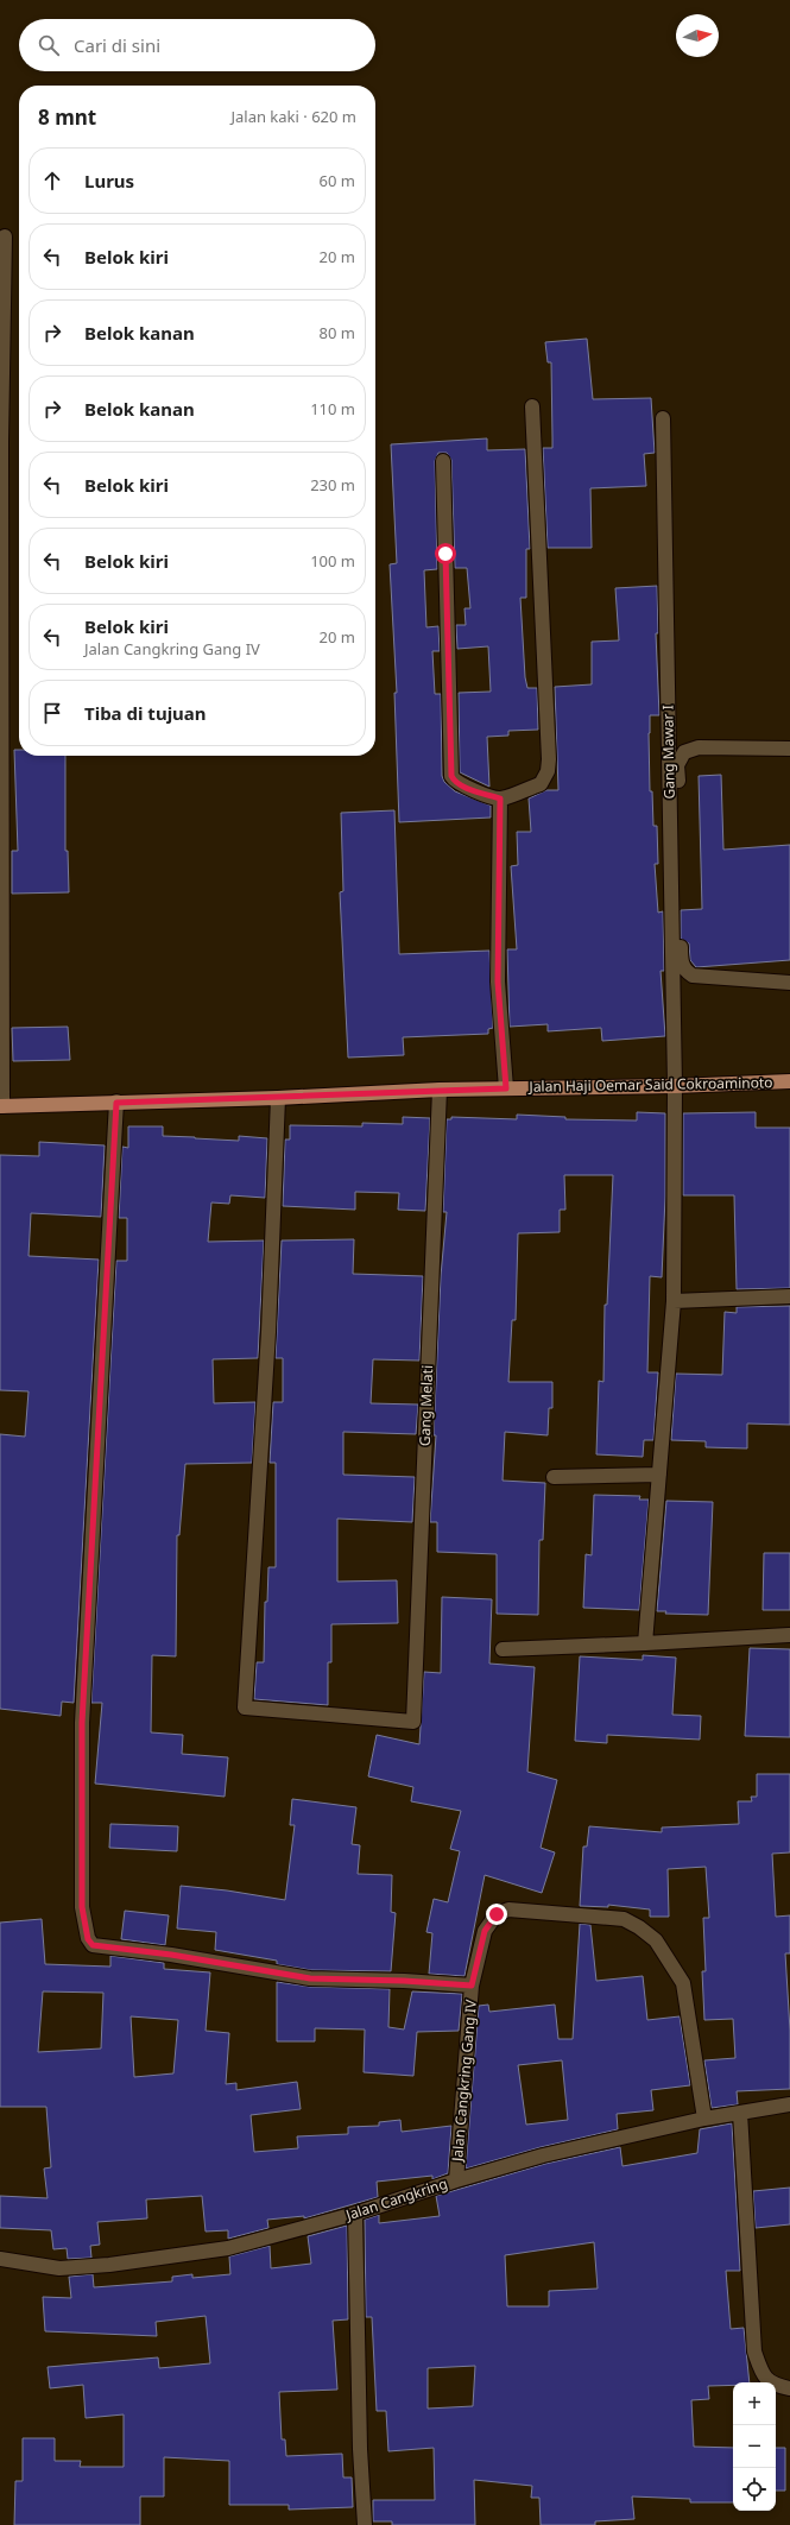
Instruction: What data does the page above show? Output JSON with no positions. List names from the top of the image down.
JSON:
{
  "streets": {
    "main road": ["Jalan Haji Oemar Said Cokroaminoto"],
    "street": [
      "Gang Mawar I",
      "Gang Melati",
      "Jalan Cangkring Gang IV",
      "Jalan Cangkring"
    ]
  },
  "crossings": [
    ["Gang Mawar I", "Jalan Haji Oemar Said Cokroaminoto"],
    ["Jalan Haji Oemar Said Cokroaminoto", "Gang Melati"],
    ["Jalan Cangkring Gang IV", "Jalan Cangkring"]
  ],
  "north": "right",
  "page": {
    "search": "Cari di sini",
    "heading": ["8 mnt", "Jalan kaki · 620 m"],
    "list": [
      ["Lurus", "60 m"],
      ["Belok kiri", "20 m"],
      ["Belok kanan", "80 m"],
      ["Belok kanan", "110 m"],
      ["Belok kiri", "230 m"],
      ["Belok kiri", "100 m"],
      ["Belok kiri", "Jalan Cangkring Gang IV", "20 m"],
      "Tiba di tujuan"
    ],
    "map_buttons": ["+", "−"]
  }
}
